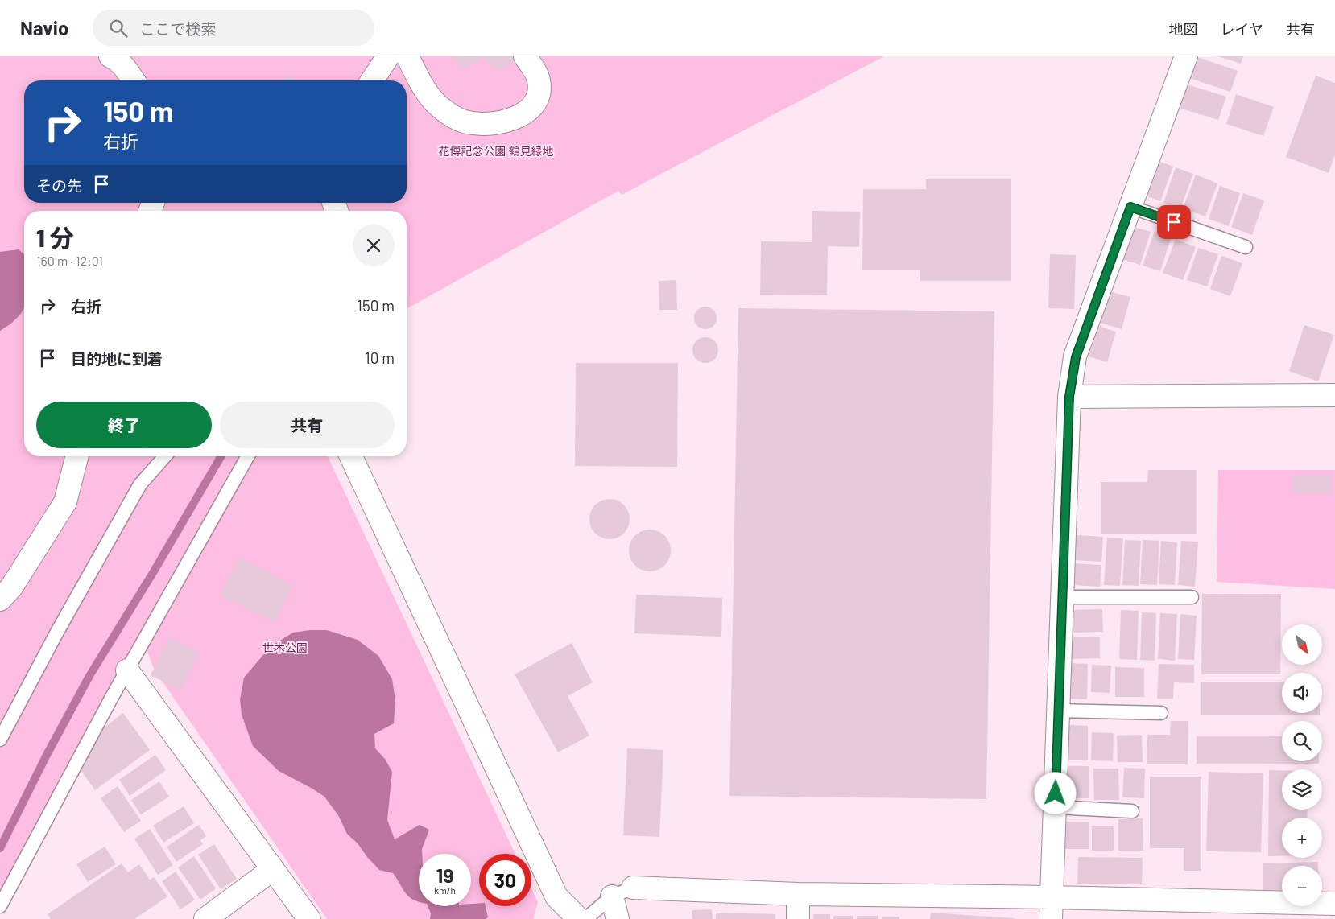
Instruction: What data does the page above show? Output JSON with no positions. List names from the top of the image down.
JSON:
{
  "parks": ["花博記念公園 鶴見緑地", "世木公園"],
  "north": "bottom right",
  "page": {
    "header": "Navio",
    "search": "ここで検索",
    "nav": ["地図", "レイヤ", "共有"],
    "turn": ["150 m", "右折"],
    "then": "その先",
    "heading": ["1 分", "160 m · 12:01"],
    "list": [
      {
        "name": "右折",
        "value": "150 m"
      },
      {
        "name": "目的地に到着",
        "value": "10 m"
      }
    ],
    "buttons": ["終了", "共有"],
    "map_buttons": ["+", "−"],
    "speed": "19 km/h",
    "limit": "30"
  }
}
